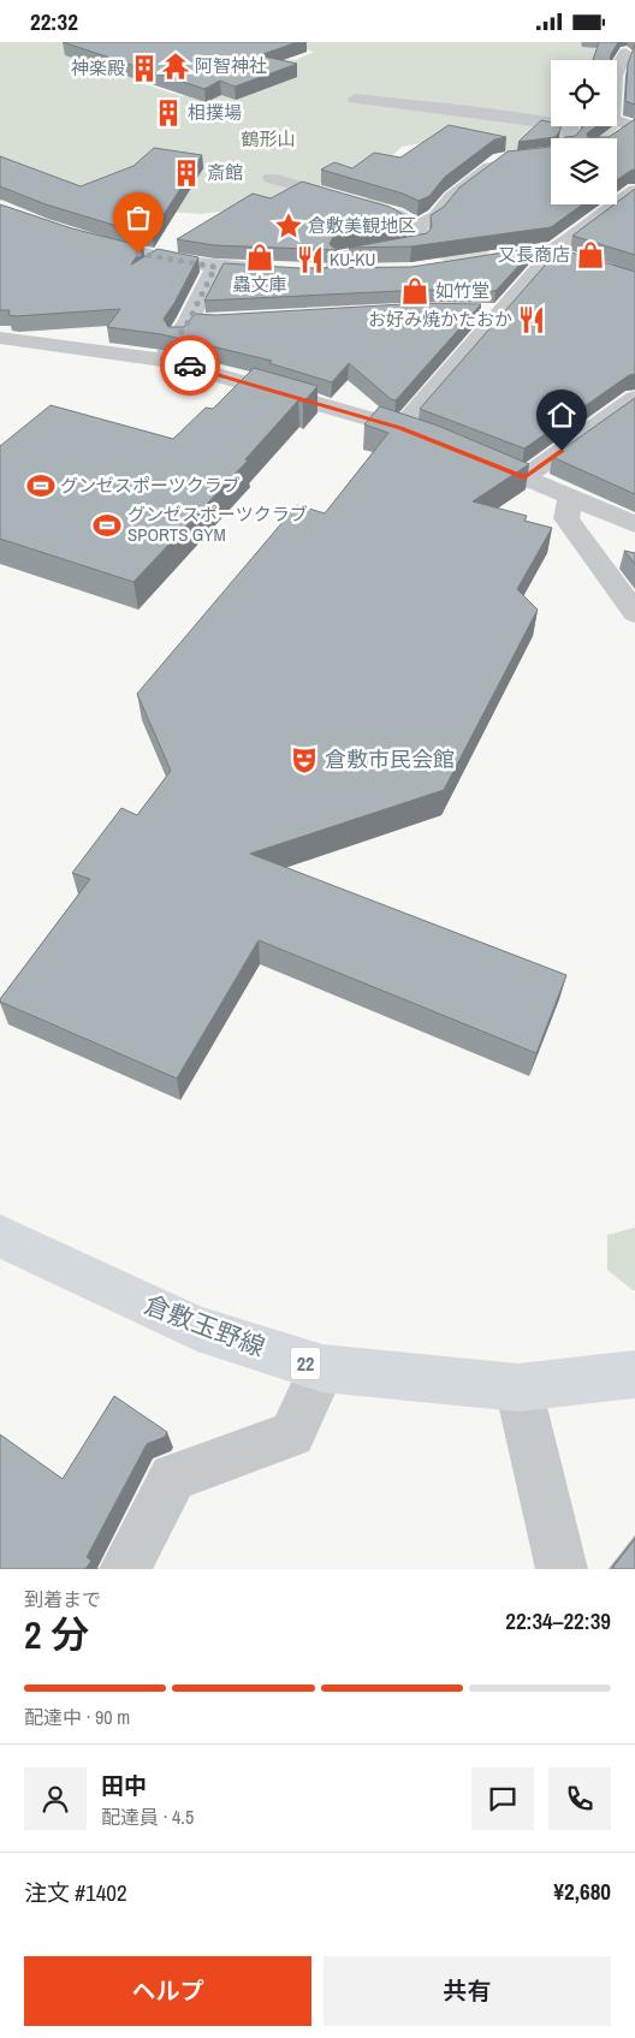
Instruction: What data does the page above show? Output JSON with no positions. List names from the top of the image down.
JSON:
{
  "streets": {
    "main road": ["倉敷玉野線", "22"]
  },
  "parks": ["鶴形山"],
  "places": {
    "temple": ["阿智神社"],
    "building": ["神楽殿", "相撲場", "斎館"],
    "place": ["倉敷美観地区"],
    "shop": ["又長商店", "蟲文庫", "如竹堂"],
    "restaurant": ["KU-KU", "お好み焼かたおか"],
    "sports": ["グンゼスポーツクラブ", "グンゼスポーツクラブ SPORTS GYM"],
    "theatre": ["倉敷市民会館"]
  },
  "page": {
    "status": "22:32",
    "heading": ["2 分", "到着まで", "22:34–22:39"],
    "panel": [
      "田中",
      "配達員 · 4.5",
      "注文 #1402",
      "¥2,680"
    ],
    "bar": "配達中 · 90 m",
    "buttons": ["ヘルプ", "共有"]
  }
}
